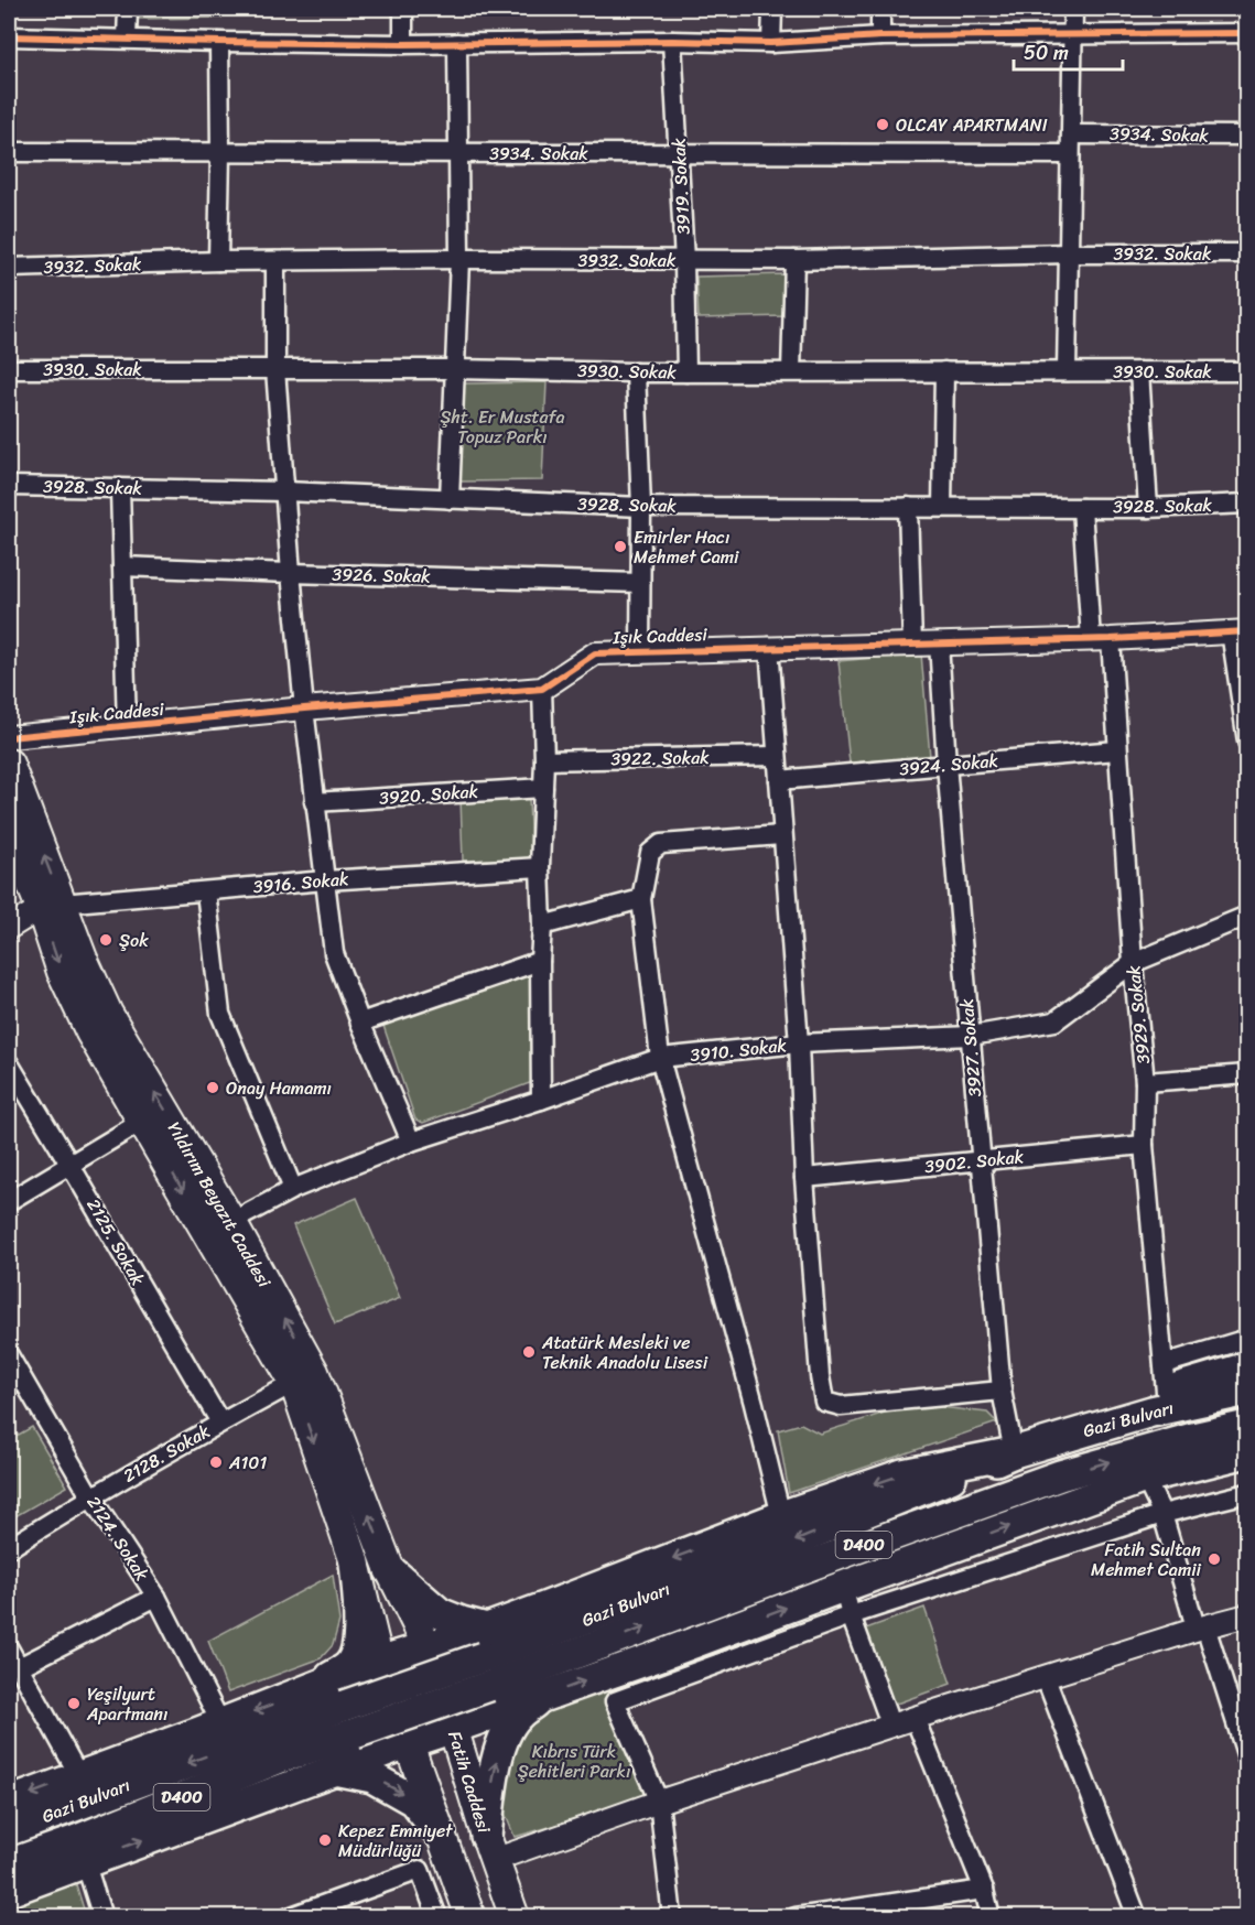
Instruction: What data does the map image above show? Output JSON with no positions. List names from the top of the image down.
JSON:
{
  "streets": {
    "highway": ["Gazi Bulvarı", "D400"],
    "main road": ["Yıldırım Beyazıt Caddesi", "Fatih Caddesi"],
    "street": [
      "3934. Sokak",
      "3919. Sokak",
      "3932. Sokak",
      "3930. Sokak",
      "3928. Sokak",
      "3926. Sokak",
      "Işık Caddesi",
      "3922. Sokak",
      "3924. Sokak",
      "3920. Sokak",
      "3916. Sokak",
      "3929. Sokak",
      "3927. Sokak",
      "3910. Sokak",
      "3902. Sokak",
      "2125. Sokak",
      "2128. Sokak",
      "2124. Sokak"
    ]
  },
  "crossings": [
    ["3934. Sokak", "3919. Sokak"],
    ["3919. Sokak", "3932. Sokak"],
    ["3919. Sokak", "3930. Sokak"],
    ["3928. Sokak", "3929. Sokak"],
    ["Işık Caddesi", "3929. Sokak"],
    ["Işık Caddesi", "3927. Sokak"],
    ["3924. Sokak", "3929. Sokak"],
    ["3924. Sokak", "3927. Sokak"],
    ["3916. Sokak", "Yıldırım Beyazıt Caddesi"],
    ["3929. Sokak", "3910. Sokak"],
    ["3929. Sokak", "3902. Sokak"],
    ["3927. Sokak", "3910. Sokak"],
    ["3927. Sokak", "3902. Sokak"],
    ["3927. Sokak", "Gazi Bulvarı"],
    ["3910. Sokak", "Yıldırım Beyazıt Caddesi"],
    ["Yıldırım Beyazıt Caddesi", "2128. Sokak"],
    ["Yıldırım Beyazıt Caddesi", "Fatih Caddesi"],
    ["2125. Sokak", "2128. Sokak"],
    ["2128. Sokak", "2124. Sokak"]
  ],
  "parks": ["Şht. Er Mustafa Topuz Parkı", "Kıbrıs Türk Şehitleri Parkı"],
  "places": [
    "OLCAY APARTMANI",
    "Emirler Hacı Mehmet Cami",
    "Şok",
    "Onay Hamamı",
    "Atatürk Mesleki ve Teknik Anadolu Lisesi",
    "A101",
    "Fatih Sultan Mehmet Camii",
    "Yeşilyurt Apartmanı",
    "Kepez Emniyet Müdürlüğü"
  ],
  "scale_bar": "50 m"
}
